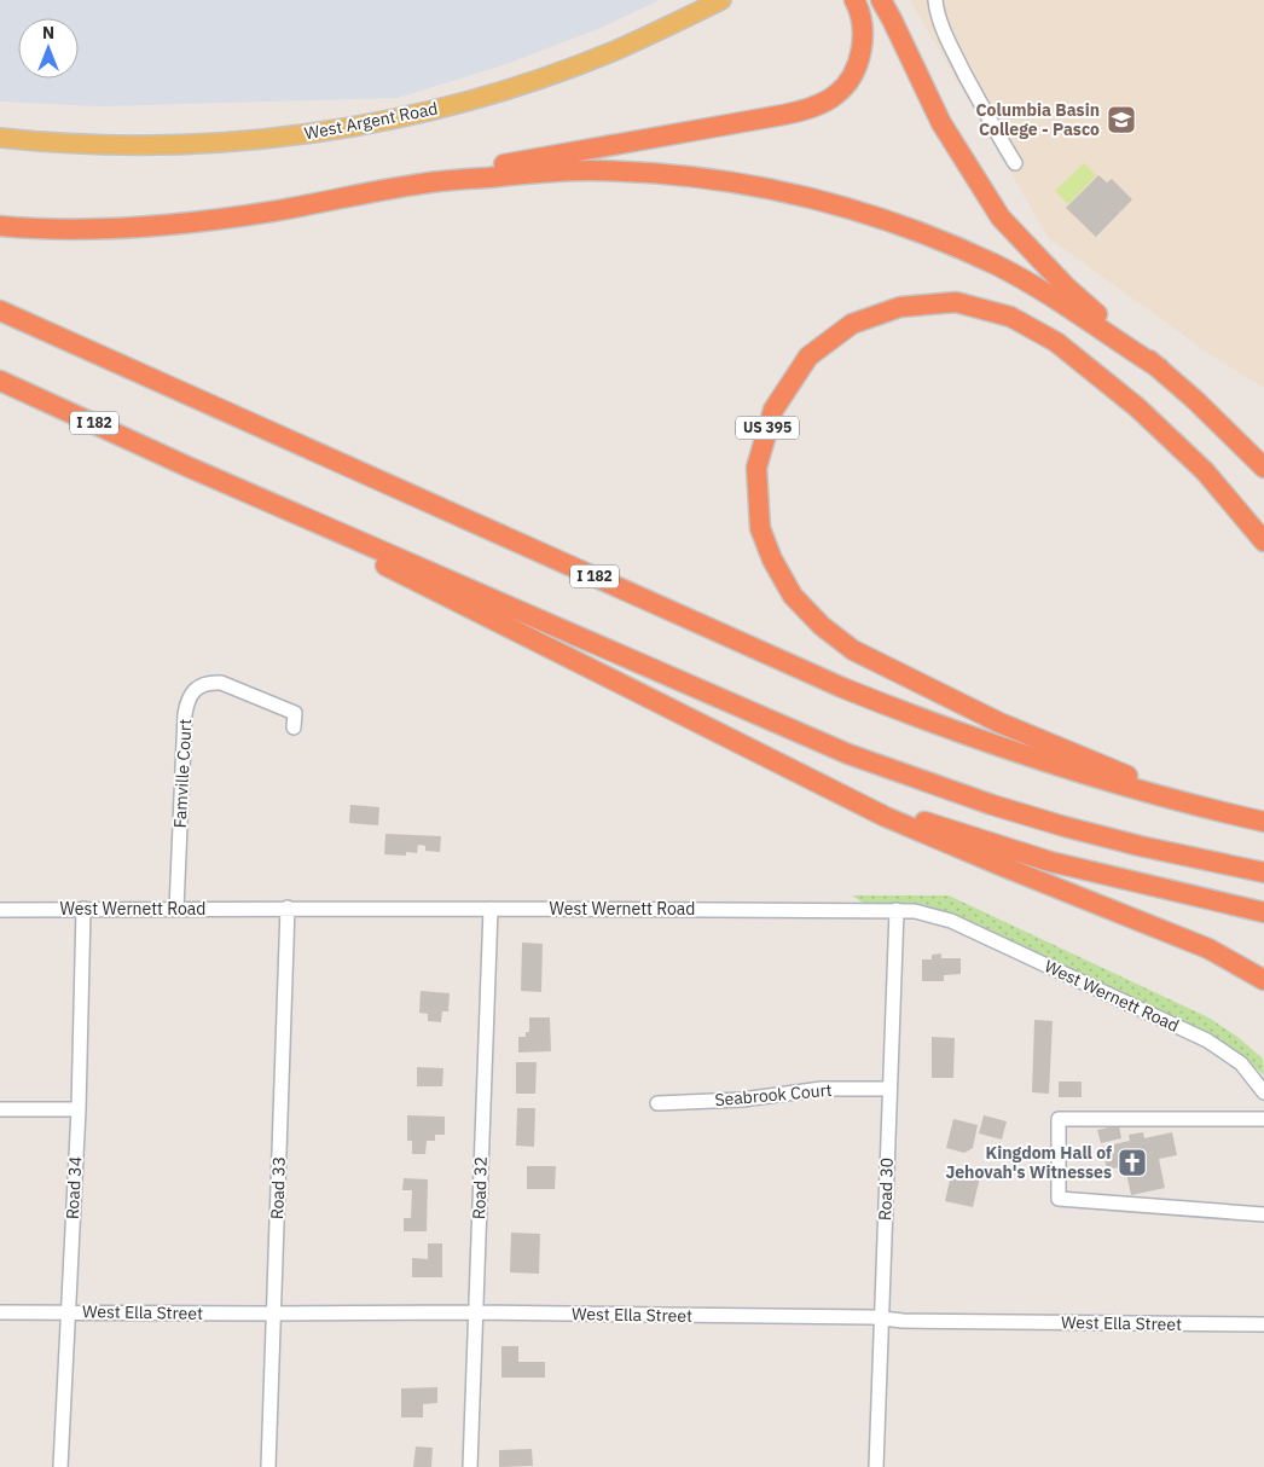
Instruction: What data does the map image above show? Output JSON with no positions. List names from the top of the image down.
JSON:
{
  "streets": {
    "highway": ["I 182", "US 395"],
    "main road": ["West Argent Road"],
    "street": [
      "Famville Court",
      "West Wernett Road",
      "Seabrook Court",
      "Road 34",
      "Road 33",
      "Road 32",
      "Road 30",
      "West Ella Street"
    ]
  },
  "crossings": [
    ["I 182", "US 395"],
    ["Famville Court", "West Wernett Road"],
    ["West Wernett Road", "Road 34"],
    ["West Wernett Road", "Road 33"],
    ["West Wernett Road", "Road 32"],
    ["West Wernett Road", "Road 30"],
    ["Seabrook Court", "Road 30"],
    ["Road 34", "West Ella Street"],
    ["Road 33", "West Ella Street"],
    ["Road 32", "West Ella Street"],
    ["Road 30", "West Ella Street"]
  ],
  "places": {
    "school or university": ["Columbia Basin College - Pasco"],
    "church": ["Kingdom Hall of Jehovah's Witnesses"]
  },
  "north": "top"
}
